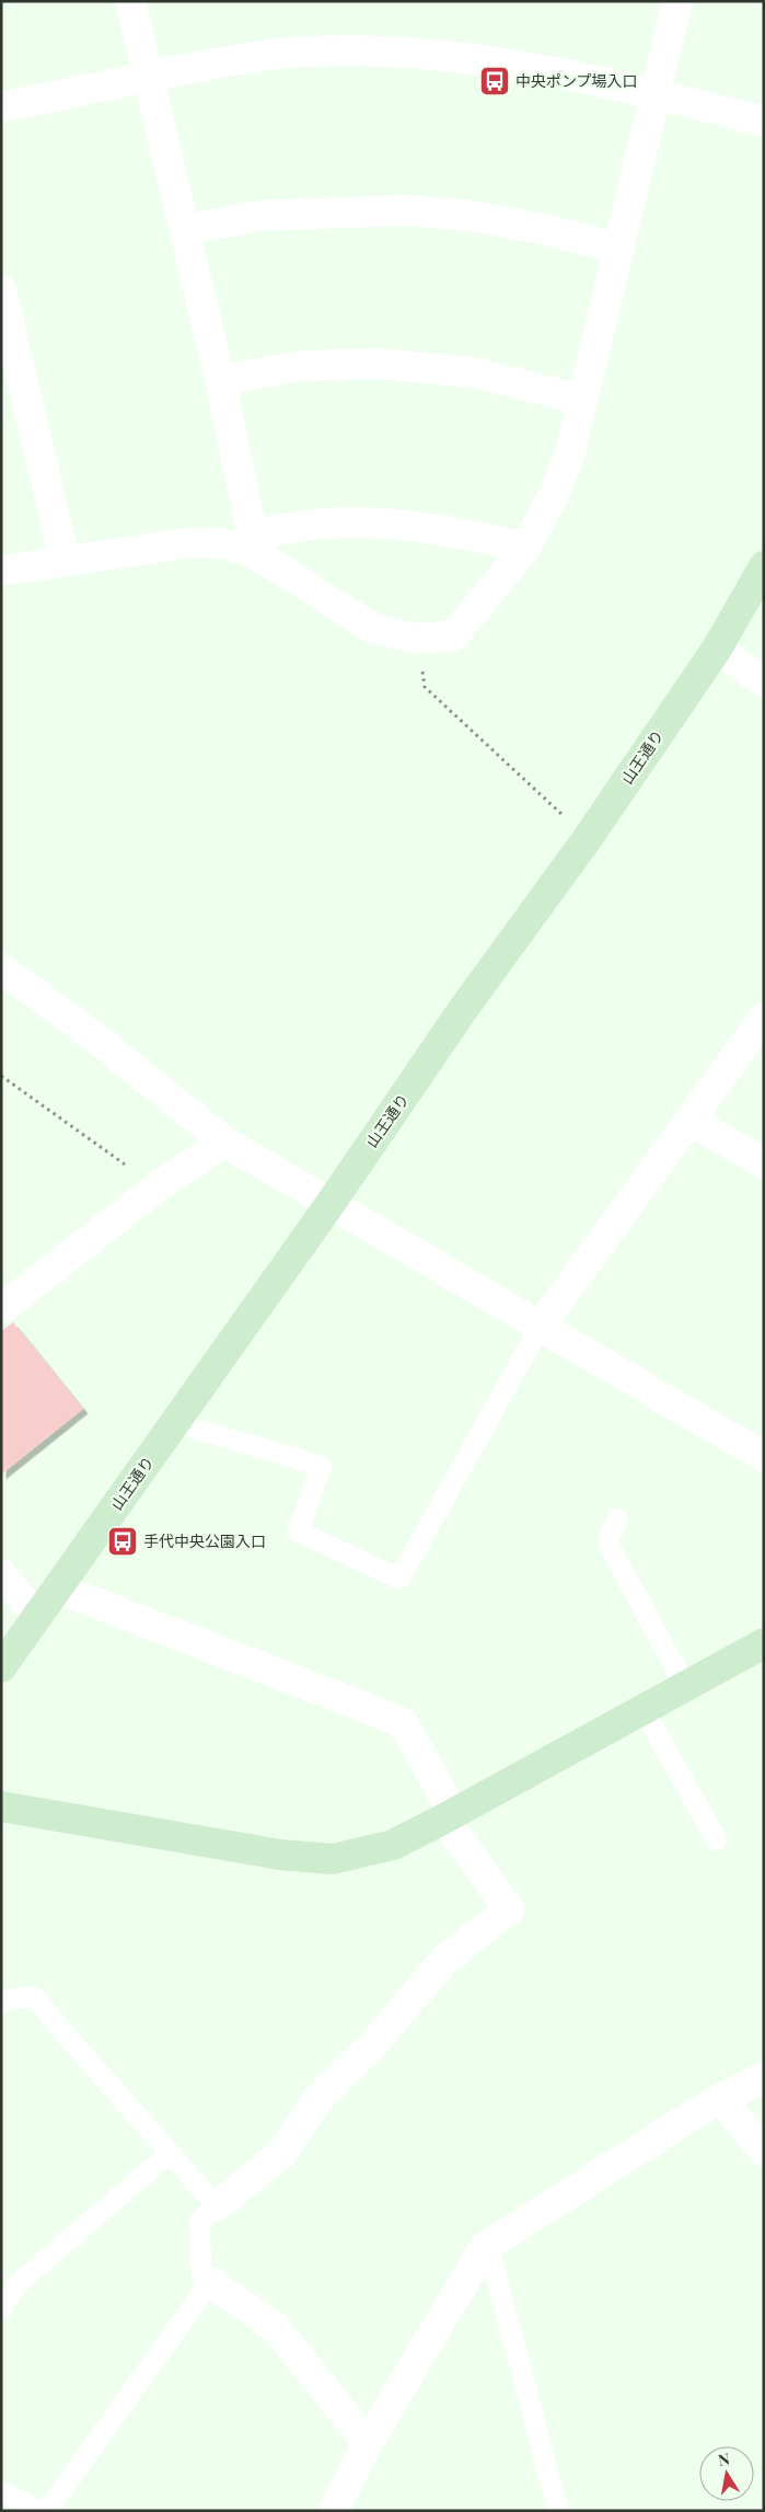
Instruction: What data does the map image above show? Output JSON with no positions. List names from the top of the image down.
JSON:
{
  "streets": {
    "street": ["山王通り"]
  },
  "places": {
    "bus stop": ["中央ポンプ場入口", "手代中央公園入口"]
  },
  "north": "top"
}
